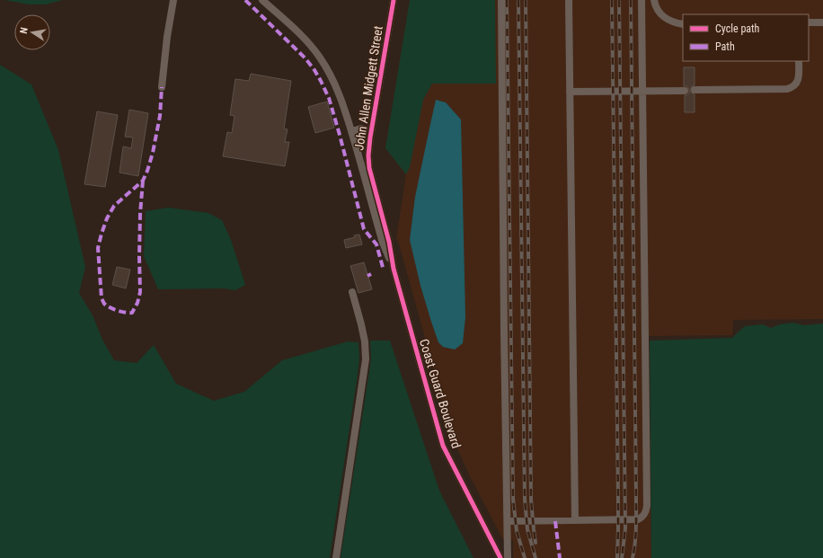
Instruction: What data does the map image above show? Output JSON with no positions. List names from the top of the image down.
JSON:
{
  "streets": {
    "street": ["John Allen Midgett Street", "Coast Guard Boulevard"]
  },
  "crossings": [
    ["John Allen Midgett Street", "Coast Guard Boulevard"]
  ],
  "legend": ["Cycle path", "Path"],
  "north": "left"
}
